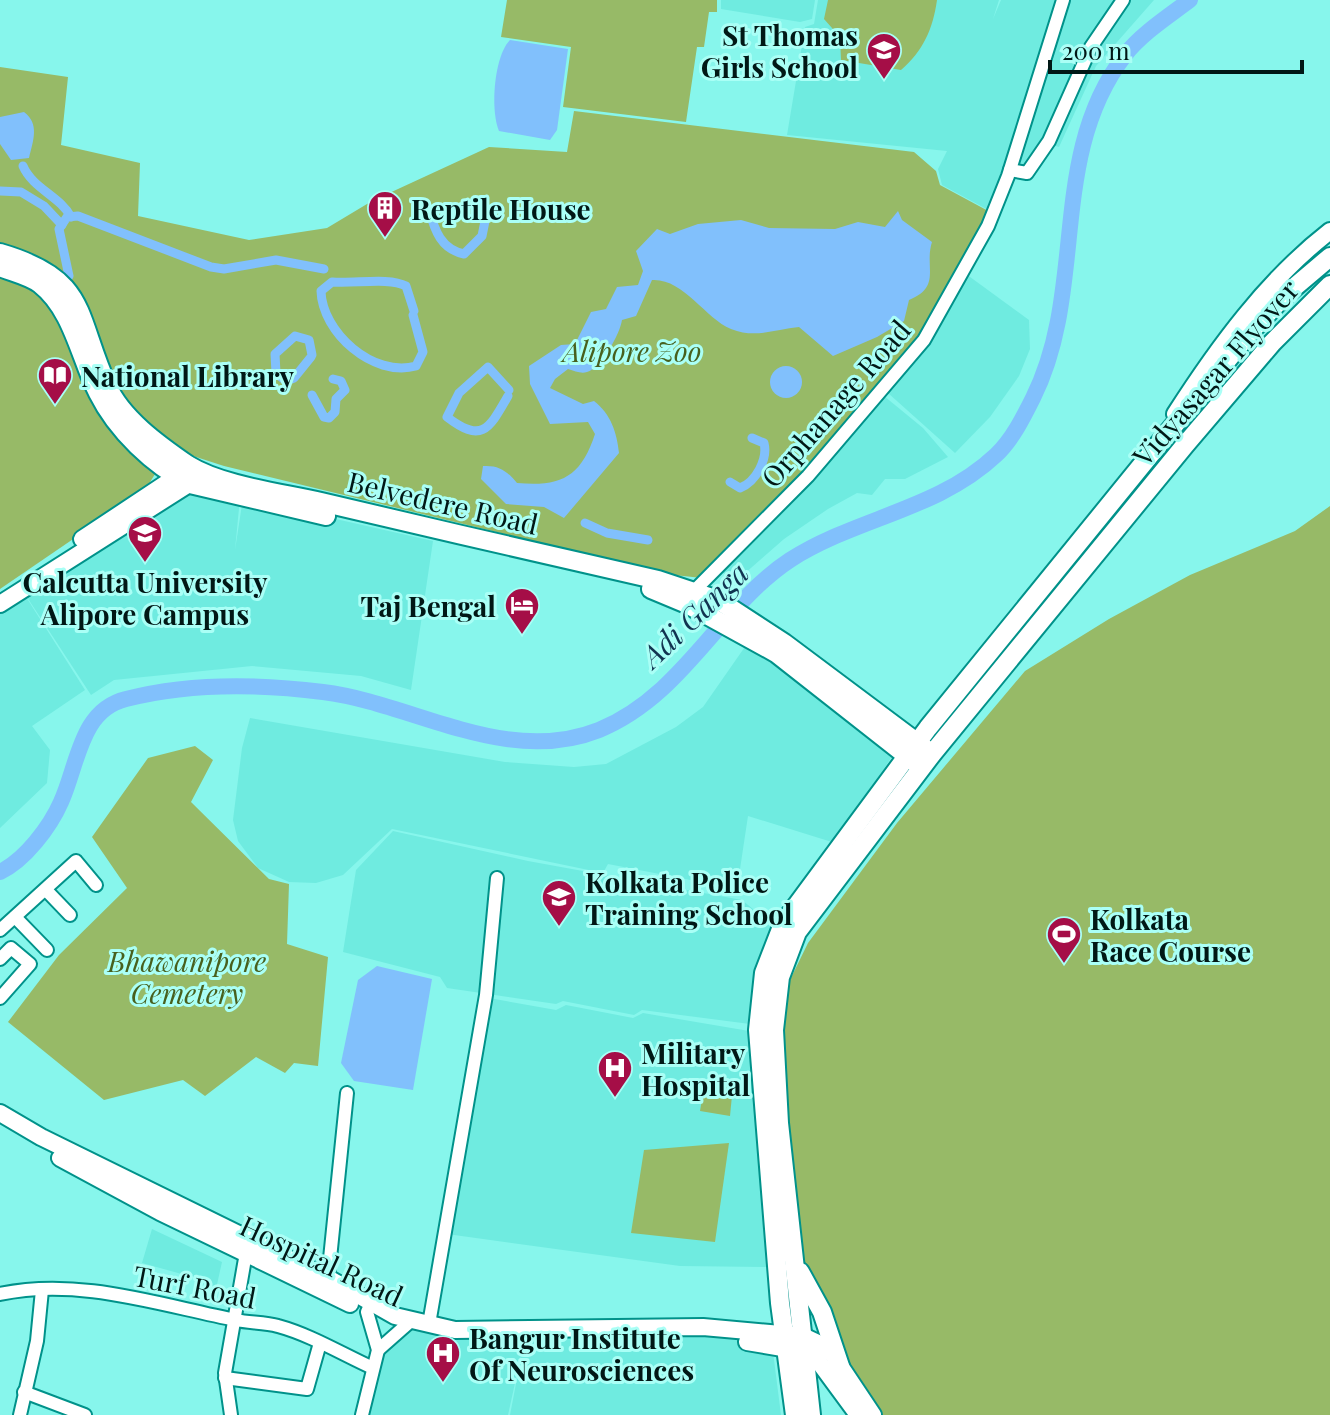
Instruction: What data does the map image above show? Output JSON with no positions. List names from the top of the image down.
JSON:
{
  "streets": {
    "highway": ["Vidyasagar Flyover", "Belvedere Road"],
    "main road": ["Hospital Road"],
    "street": ["Orphanage Road", "Turf Road"]
  },
  "crossings": [
    ["Vidyasagar Flyover", "Belvedere Road"],
    ["Orphanage Road", "Belvedere Road"]
  ],
  "water": ["Adi Ganga"],
  "parks": ["Alipore Zoo", "Bhawanipore Cemetery"],
  "places": {
    "school or university": ["St Thomas Girls School", "Calcutta University Alipore Campus", "Kolkata Police Training School"],
    "building": ["Reptile House"],
    "library": ["National Library"],
    "hotel": ["Taj Bengal"],
    "sports": ["Kolkata Race Course"],
    "hospital": ["Military Hospital", "Bangur Institute Of Neurosciences"]
  },
  "scale_bar": "200 m"
}
